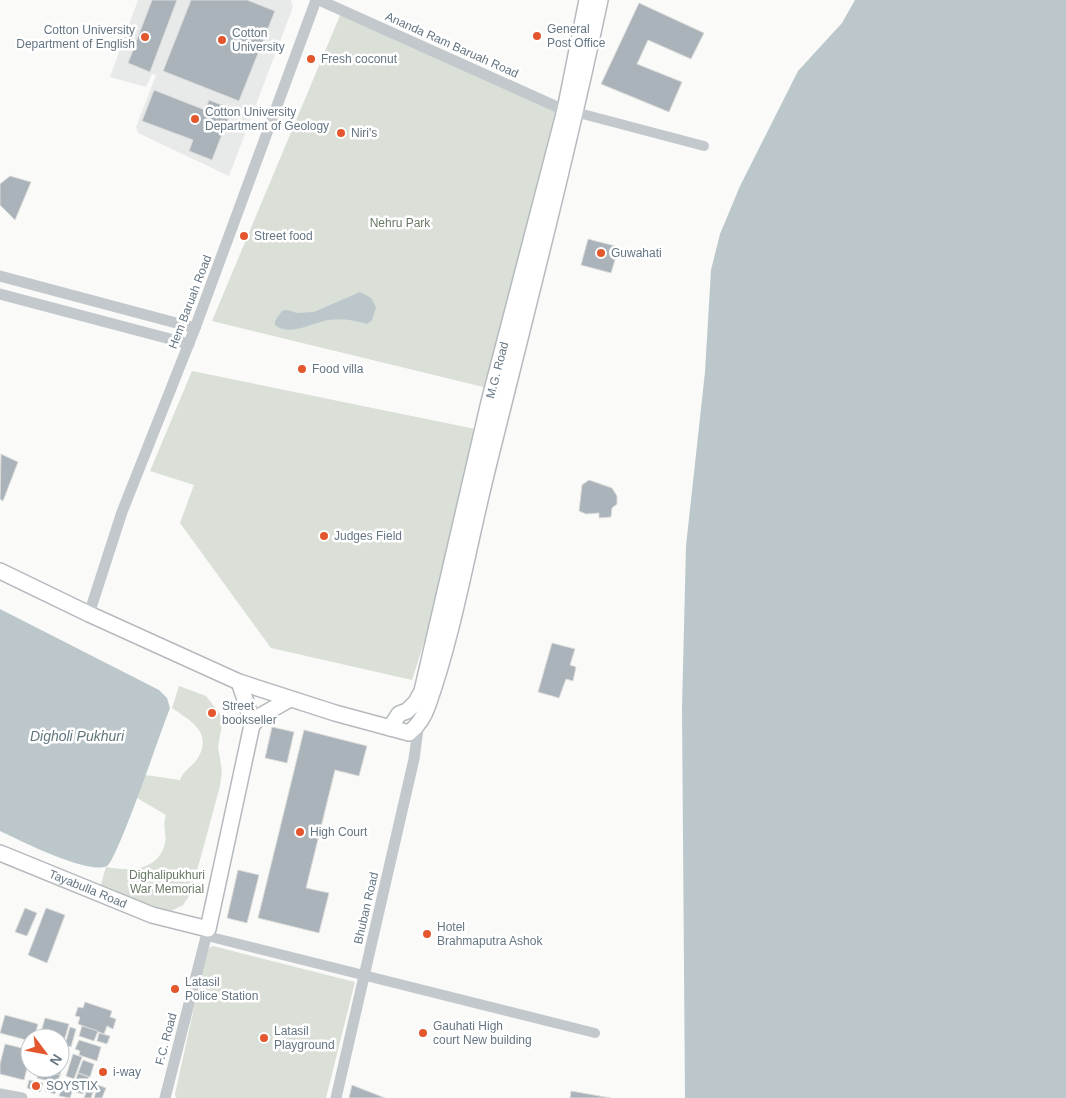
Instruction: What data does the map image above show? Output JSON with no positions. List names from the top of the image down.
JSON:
{
  "streets": {
    "main road": ["M.G. Road", "Tayabulla Road"],
    "street": [
      "Ananda Ram Baruah Road",
      "Hem Baruah Road",
      "Bhuban Road",
      "F.C. Road"
    ]
  },
  "crossings": [
    ["Ananda Ram Baruah Road", "Hem Baruah Road"],
    ["Ananda Ram Baruah Road", "M.G. Road"],
    ["Tayabulla Road", "F.C. Road"]
  ],
  "water": ["Digholi Pukhuri"],
  "parks": ["Nehru Park", "Dighalipukhuri War Memorial"],
  "places": [
    "General Post Office",
    "Cotton University Department of English",
    "Cotton University",
    "Fresh coconut",
    "Cotton University Department of Geology",
    "Niri's",
    "Street food",
    "Guwahati",
    "Food villa",
    "Judges Field",
    "Street bookseller",
    "High Court",
    "Hotel Brahmaputra Ashok",
    "Latasil Police Station",
    "Gauhati High court New building",
    "Latasil Playground",
    "i-way",
    "SOYSTIX"
  ],
  "north": "bottom right"
}
